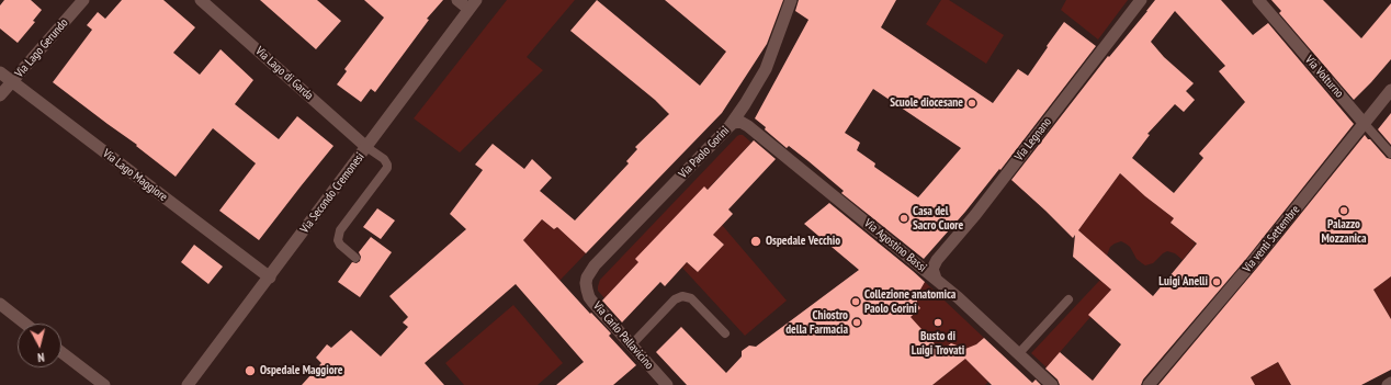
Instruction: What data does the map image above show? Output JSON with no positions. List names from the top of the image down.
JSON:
{
  "streets": {
    "street": [
      "Via Lago Gerundo",
      "Via Lago di Garda",
      "Via Volturno",
      "Via Legnano",
      "Via Paolo Gorini",
      "Via Lago Maggiore",
      "Via Secondo Cremonesi",
      "Via venti Settembre",
      "Via Agostino Bassi",
      "Via Carlo Pallavicino"
    ]
  },
  "crossings": [
    ["Via Lago Gerundo", "Via Lago Maggiore"],
    ["Via Lago di Garda", "Via Secondo Cremonesi"],
    ["Via Volturno", "Via venti Settembre"],
    ["Via Legnano", "Via Agostino Bassi"],
    ["Via Paolo Gorini", "Via Agostino Bassi"],
    ["Via Paolo Gorini", "Via Carlo Pallavicino"],
    ["Via Lago Maggiore", "Via Secondo Cremonesi"]
  ],
  "places": [
    "Scuole diocesane",
    "Palazzo Mozzanica",
    "Casa del Sacro Cuore",
    "Ospedale Vecchio",
    "Luigi Anelli",
    "Collezione anatomica Paolo Gorini",
    "Chiostro della Farmacia",
    "Busto di Luigi Trovati",
    "Ospedale Maggiore"
  ],
  "north": "bottom"
}
